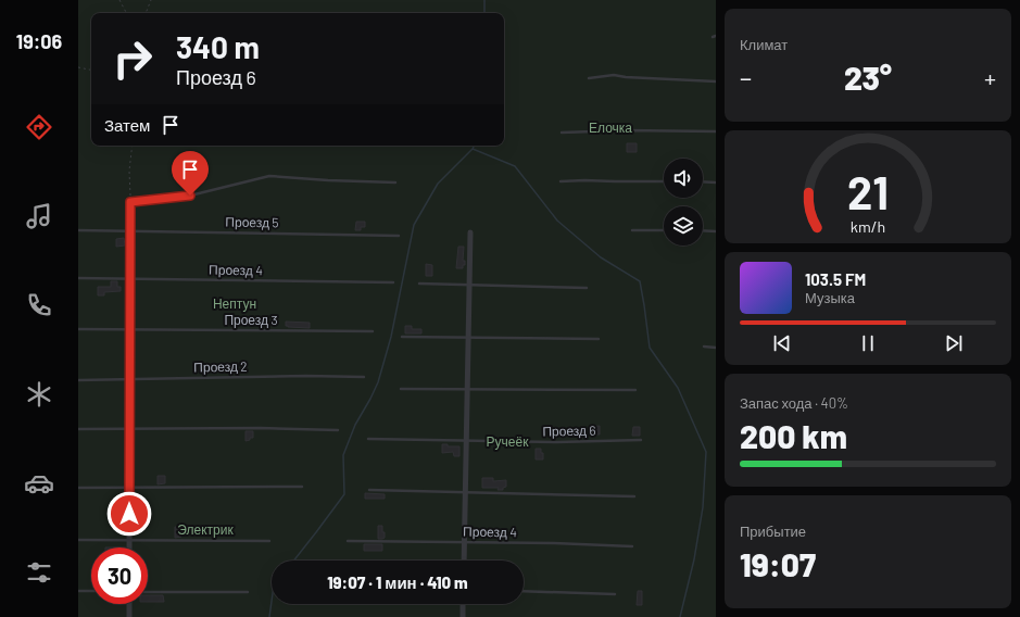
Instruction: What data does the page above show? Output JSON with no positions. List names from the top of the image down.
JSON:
{
  "streets": {
    "lane": [
      "Проезд 5",
      "Проезд 4",
      "Проезд 3",
      "Проезд 2",
      "Проезд 6"
    ]
  },
  "parks": [
    "Елочка",
    "Нептун",
    "Ручеёк",
    "Электрик"
  ],
  "page": {
    "tabs": "19:06",
    "tile": [
      "Климат",
      ["Запас хода · 40%", "200 km"],
      ["Прибытие", "19:07"]
    ],
    "turn": ["340 m", "Проезд 6"],
    "heat": ["−", "23°", "+"],
    "then": "Затем",
    "song": ["103.5 FM", "Музыка"],
    "limit": "30",
    "trip": "19:07 · 1 мин · 410 m",
    "gauge": ["21", "km/h"]
  }
}
